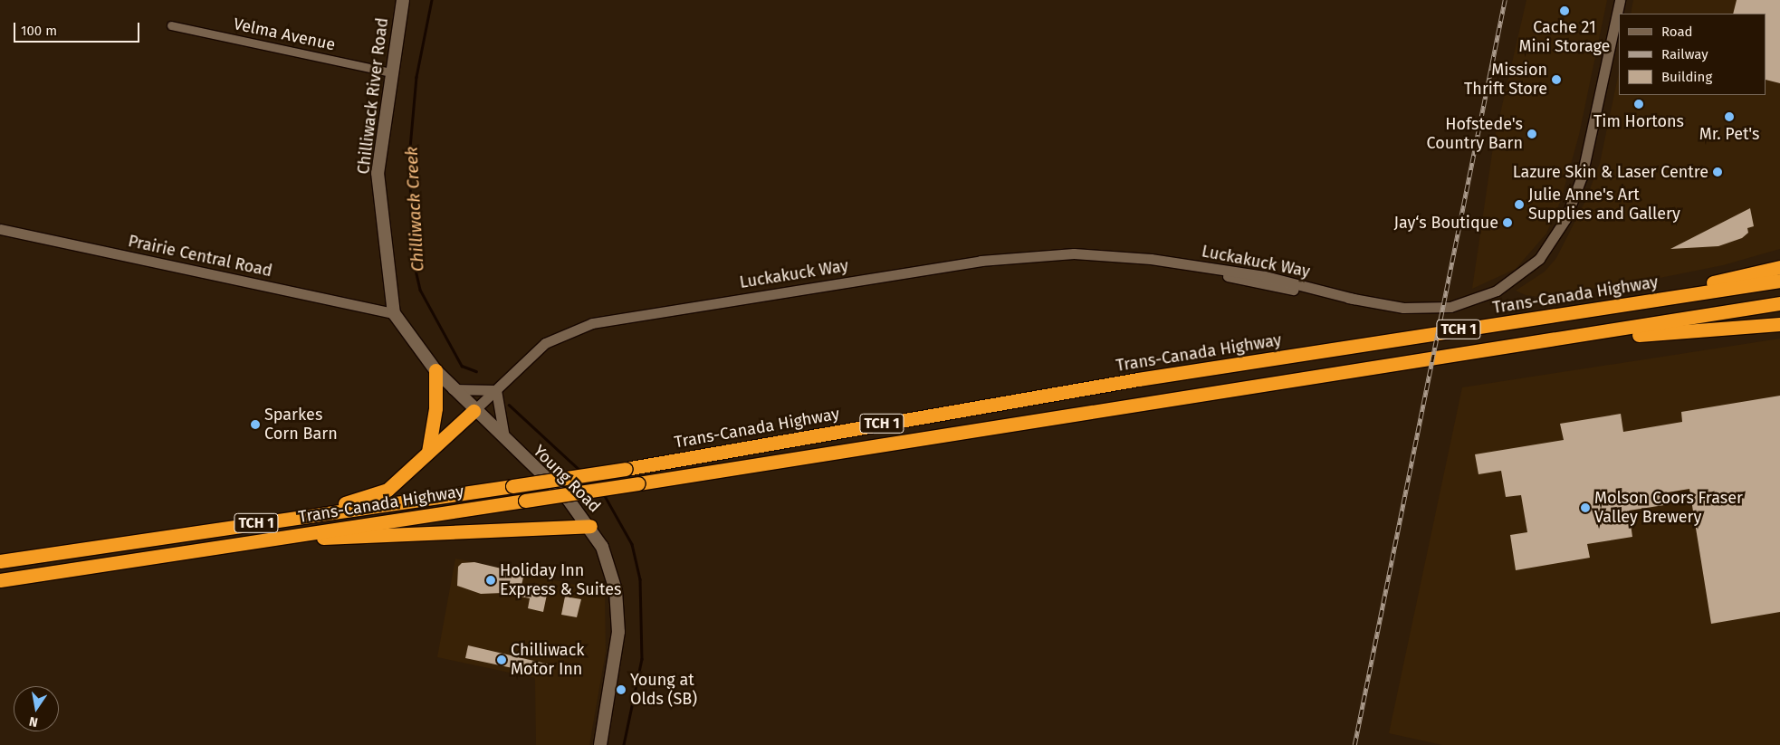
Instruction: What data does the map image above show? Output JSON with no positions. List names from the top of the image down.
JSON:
{
  "streets": {
    "highway": ["Trans-Canada Highway", "TCH 1"],
    "main road": ["Chilliwack River Road", "Young Road"],
    "street": ["Velma Avenue", "Prairie Central Road", "Luckakuck Way"]
  },
  "crossings": [
    ["Velma Avenue", "Chilliwack River Road"],
    ["Chilliwack River Road", "Prairie Central Road"],
    ["Chilliwack River Road", "Luckakuck Way"],
    ["Chilliwack River Road", "Young Road"],
    ["Luckakuck Way", "Young Road"],
    ["Trans-Canada Highway", "TCH 1"]
  ],
  "water": ["Chilliwack Creek"],
  "places": [
    "Cache 21 Mini Storage",
    "Mission Thrift Store",
    "Tim Hortons",
    "Mr. Pet's",
    "Hofstede's Country Barn",
    "Lazure Skin & Laser Centre",
    "Julie Anne's Art Supplies and Gallery",
    "Jay‘s Boutique",
    "Sparkes Corn Barn",
    "Molson Coors Fraser Valley Brewery",
    "Holiday Inn Express & Suites",
    "Chilliwack Motor Inn",
    "Young at Olds (SB)"
  ],
  "legend": ["Road", "Railway", "Building"],
  "scale_bar": "100 m",
  "north": "bottom"
}
